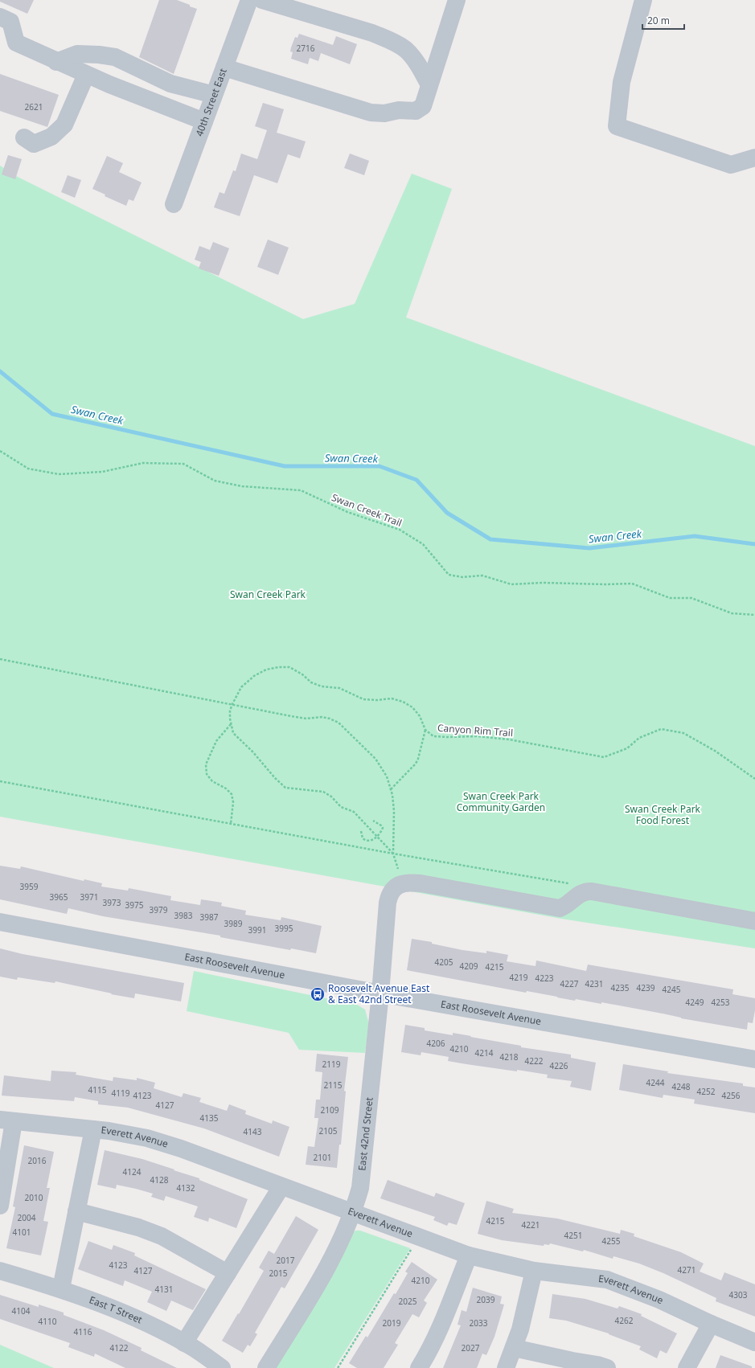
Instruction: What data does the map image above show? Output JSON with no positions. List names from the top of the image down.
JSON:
{
  "streets": {
    "street": [
      "40th Street East",
      "East Roosevelt Avenue",
      "East 42nd Street",
      "Everett Avenue",
      "East T Street"
    ],
    "path": ["Swan Creek Trail", "Canyon Rim Trail"]
  },
  "crossings": [
    ["East Roosevelt Avenue", "East 42nd Street"],
    ["East 42nd Street", "Everett Avenue"]
  ],
  "water": ["Swan Creek"],
  "parks": ["Swan Creek Park", "Swan Creek Park Community Garden", "Swan Creek Park Food Forest"],
  "places": {
    "bus stop": ["Roosevelt Avenue East & East 42nd Street"]
  },
  "house_numbers": [
    "2716",
    "2621",
    "3959",
    "3965",
    "3971",
    "3973",
    "3975",
    "3979",
    "3983",
    "3987",
    "3989",
    "3995",
    "3991",
    "4205",
    "4209",
    "4215",
    "4219",
    "4223",
    "4227",
    "4231",
    "4235",
    "4239",
    "4245",
    "4249",
    "4253",
    "4206",
    "4210",
    "4214",
    "4218",
    "4222",
    "2119",
    "4226",
    "4244",
    "2115",
    "4248",
    "4115",
    "4252",
    "4119",
    "4123",
    "4256",
    "4127",
    "2109",
    "4135",
    "2105",
    "4143",
    "2101",
    "2016",
    "4124",
    "4128",
    "4132",
    "2010",
    "2004",
    "4215",
    "4221",
    "4101",
    "4251",
    "4255",
    "2017",
    "4123",
    "4271",
    "4127",
    "2015",
    "4210",
    "4131",
    "4303",
    "2039",
    "2025",
    "4104",
    "4262",
    "4110",
    "2019",
    "2033",
    "4116",
    "4122",
    "2027"
  ],
  "scale_bar": "20 m"
}
